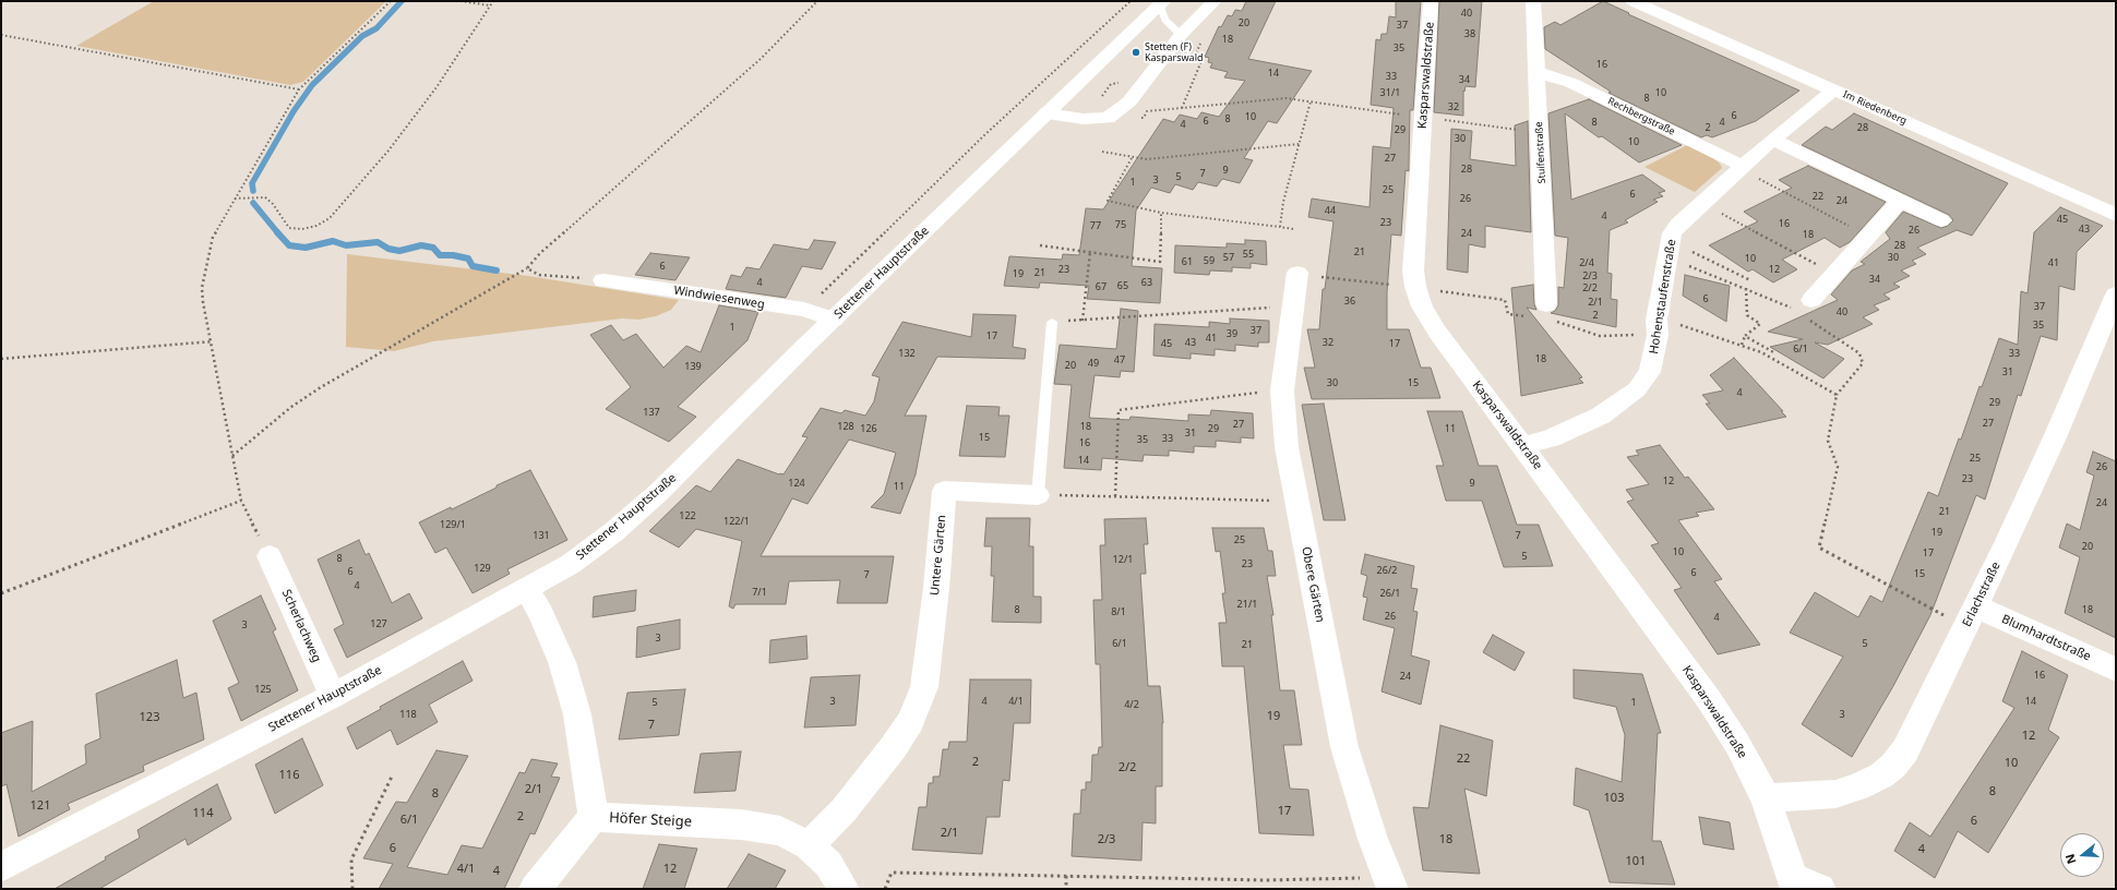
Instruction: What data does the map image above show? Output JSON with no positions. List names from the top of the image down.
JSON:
{
  "streets": {
    "street": [
      "Kasparswaldstraße",
      "Im Riedenberg",
      "Rechbergstraße",
      "Stuifenstraße",
      "Stettener Hauptstraße",
      "Hohenstaufenstraße",
      "Windwiesenweg",
      "Untere Gärten",
      "Obere Gärten",
      "Erlachstraße",
      "Scherlachweg",
      "Blumhardtstraße",
      "Höfer Steige"
    ]
  },
  "crossings": [
    ["Kasparswaldstraße", "Hohenstaufenstraße"],
    ["Kasparswaldstraße", "Erlachstraße"],
    ["Im Riedenberg", "Hohenstaufenstraße"],
    ["Rechbergstraße", "Stuifenstraße"],
    ["Rechbergstraße", "Hohenstaufenstraße"],
    ["Stettener Hauptstraße", "Windwiesenweg"],
    ["Stettener Hauptstraße", "Scherlachweg"],
    ["Stettener Hauptstraße", "Höfer Steige"],
    ["Untere Gärten", "Höfer Steige"],
    ["Erlachstraße", "Blumhardtstraße"]
  ],
  "places": ["Stetten (F) Kasparswald"],
  "house_numbers": [
    "40",
    "20",
    "37",
    "38",
    "18",
    "35",
    "16",
    "14",
    "33",
    "34",
    "31/1",
    "10",
    "8",
    "32",
    "6",
    "10",
    "8",
    "6",
    "8",
    "4",
    "4",
    "2",
    "28",
    "29",
    "30",
    "10",
    "27",
    "28",
    "9",
    "7",
    "5",
    "3",
    "1",
    "25",
    "6",
    "22",
    "26",
    "24",
    "44",
    "4",
    "45",
    "23",
    "16",
    "75",
    "77",
    "43",
    "26",
    "24",
    "18",
    "28",
    "21",
    "55",
    "57",
    "30",
    "10",
    "59",
    "61",
    "2/4",
    "41",
    "6",
    "23",
    "12",
    "21",
    "19",
    "2/3",
    "34",
    "4",
    "63",
    "65",
    "67",
    "2/2",
    "6",
    "36",
    "2/1",
    "37",
    "40",
    "2",
    "35",
    "1",
    "37",
    "39",
    "17",
    "41",
    "43",
    "32",
    "45",
    "17",
    "6/1",
    "132",
    "33",
    "18",
    "47",
    "49",
    "20",
    "139",
    "31",
    "30",
    "15",
    "4",
    "29",
    "137",
    "27",
    "27",
    "128",
    "18",
    "126",
    "29",
    "11",
    "31",
    "15",
    "33",
    "35",
    "16",
    "25",
    "14",
    "26",
    "23",
    "12",
    "124",
    "9",
    "11",
    "24",
    "21",
    "122",
    "122/1",
    "129/1",
    "19",
    "131",
    "7",
    "25",
    "20",
    "10",
    "17",
    "5",
    "8",
    "12/1",
    "23",
    "129",
    "26/2",
    "6",
    "6",
    "15",
    "7",
    "4",
    "7/1",
    "26/1",
    "21/1",
    "8",
    "18",
    "8/1",
    "26",
    "4",
    "127",
    "3",
    "3",
    "6/1",
    "5",
    "21",
    "16",
    "24",
    "125",
    "3",
    "4",
    "4/1",
    "14",
    "5",
    "1",
    "4/2",
    "118",
    "3",
    "19",
    "123",
    "7",
    "12",
    "22",
    "2",
    "10",
    "2/2",
    "116",
    "2/1",
    "8",
    "8",
    "103",
    "121",
    "17",
    "114",
    "2",
    "6/1",
    "6",
    "2/1",
    "2/3",
    "18",
    "6",
    "4",
    "101",
    "4/1",
    "12",
    "4"
  ],
  "north": "left"
}
